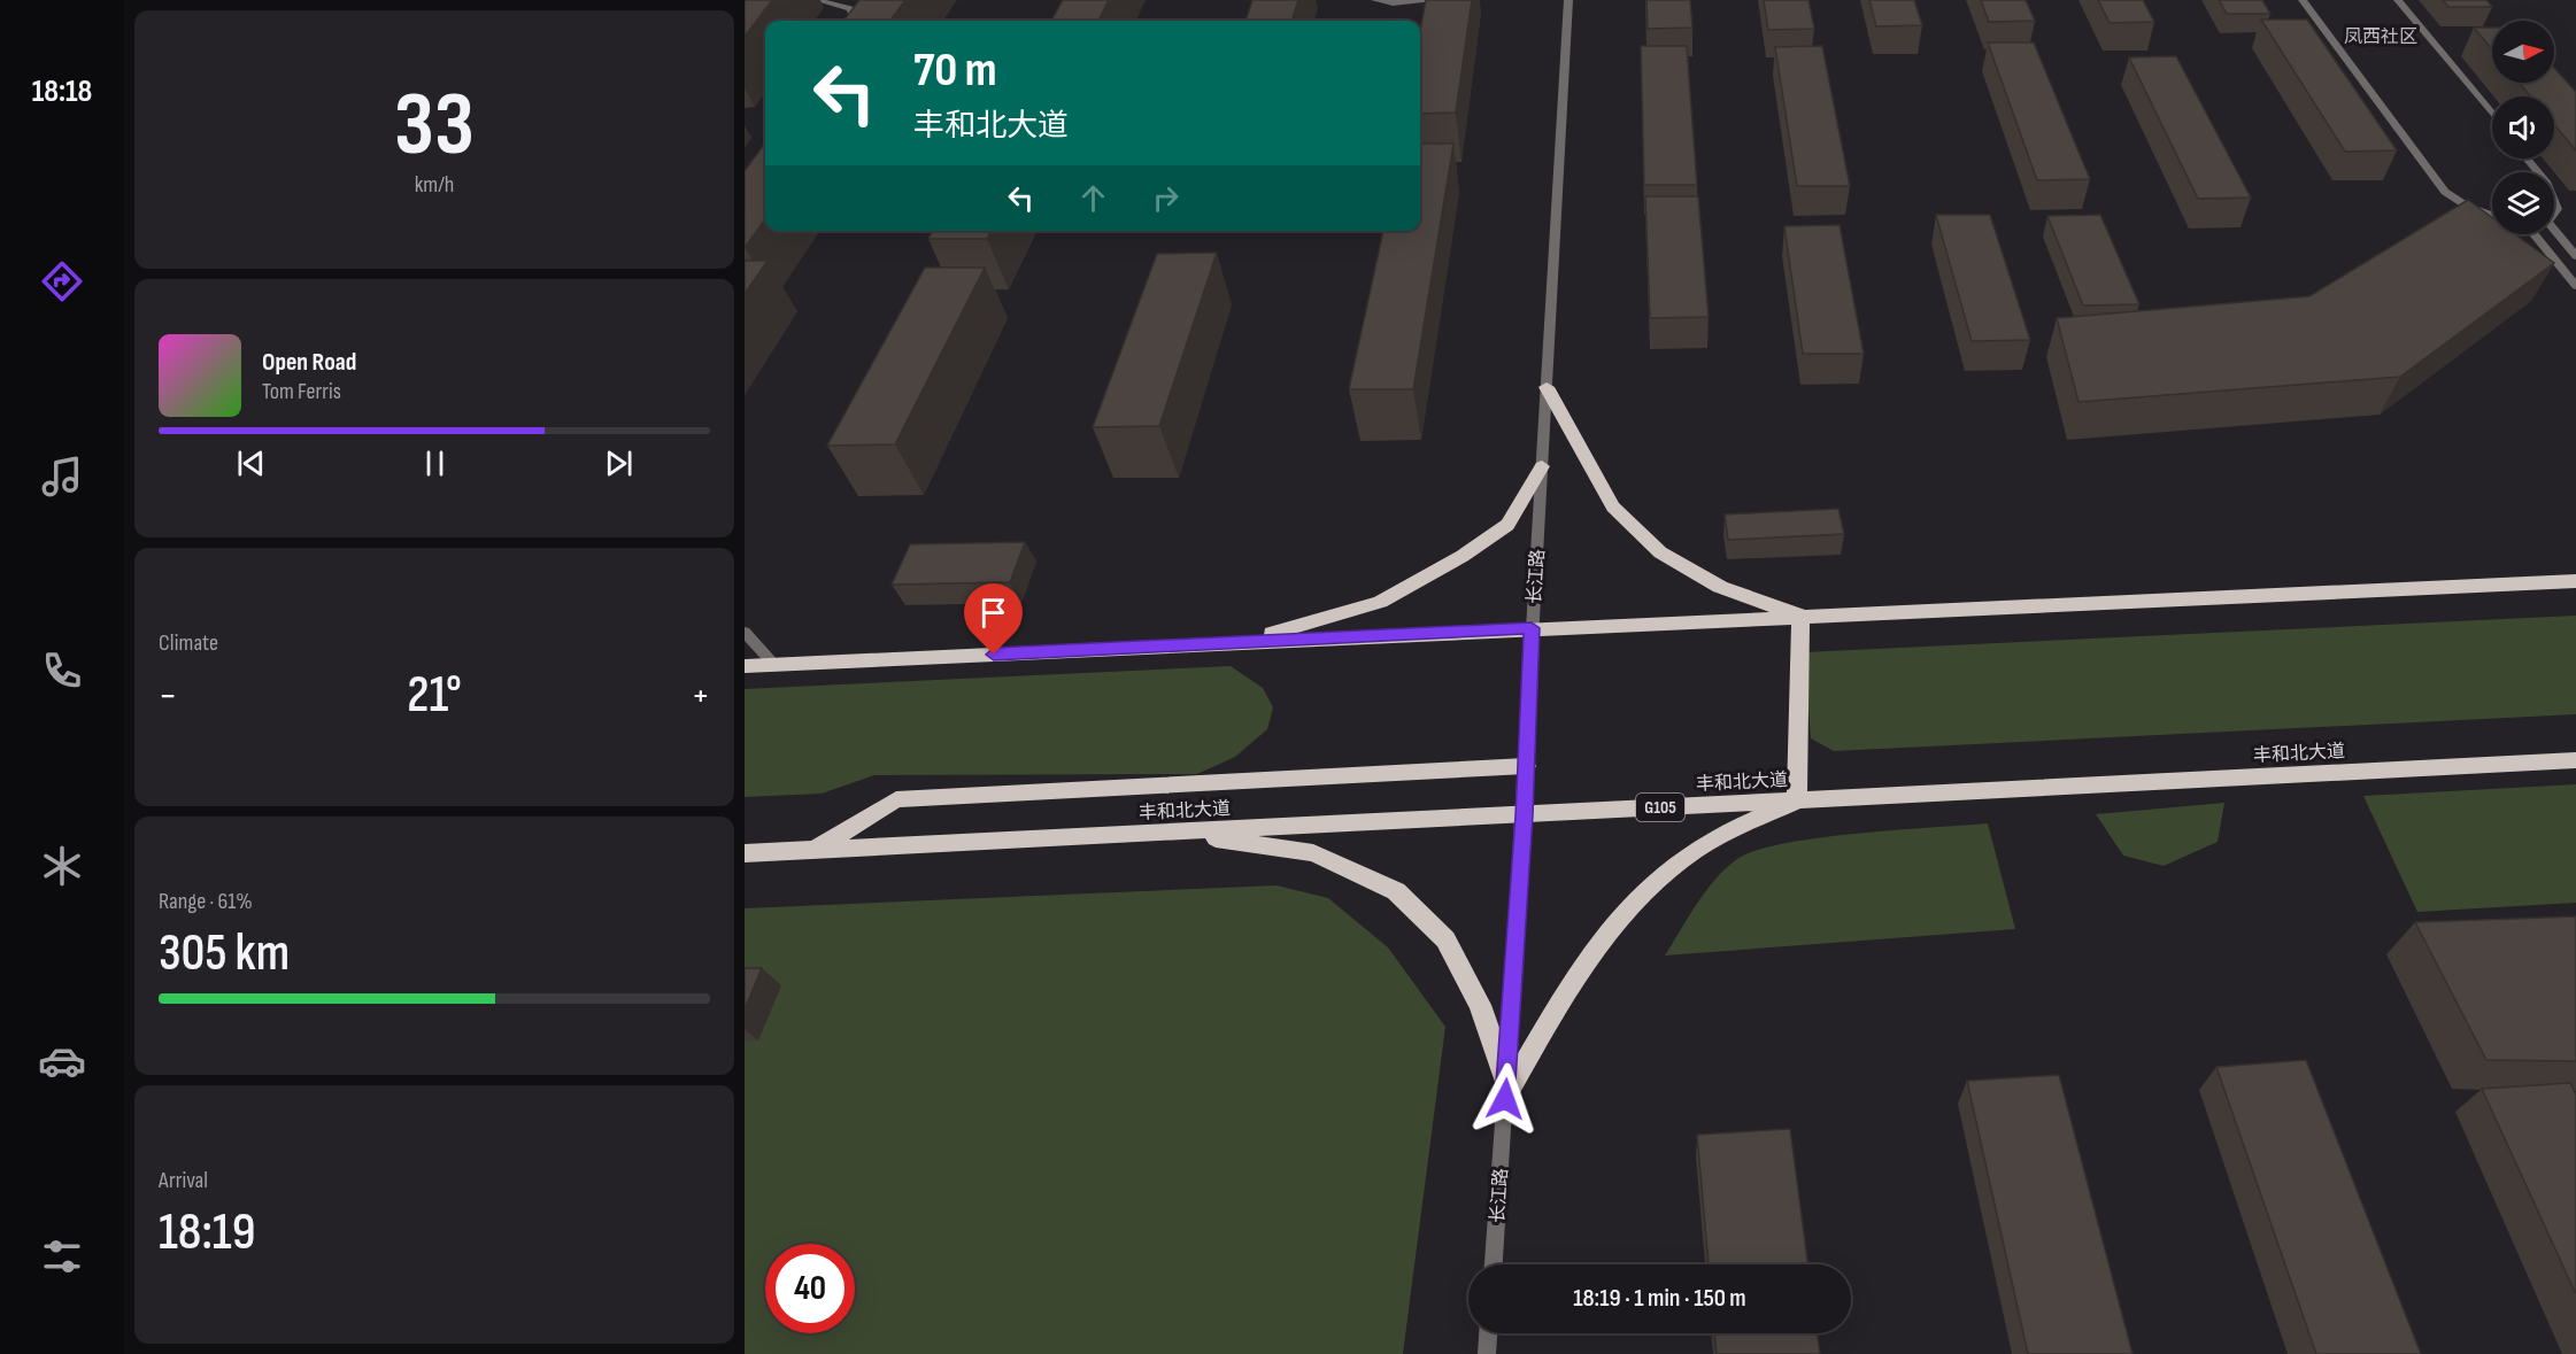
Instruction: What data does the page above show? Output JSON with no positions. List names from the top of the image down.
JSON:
{
  "streets": {
    "highway": ["丰和北大道", "G105"],
    "street": ["长江路"]
  },
  "crossings": [
    ["长江路", "丰和北大道"]
  ],
  "districts": ["凤西社区"],
  "north": "right",
  "page": {
    "tabs": "18:18",
    "tile": [
      ["33", "km/h"],
      "Climate",
      ["Range · 61%", "305 km"],
      ["Arrival", "18:19"]
    ],
    "turn": ["70 m", "丰和北大道"],
    "song": ["Open Road", "Tom Ferris"],
    "heat": ["−", "21°", "+"],
    "limit": "40",
    "trip": "18:19 · 1 min · 150 m"
  }
}
